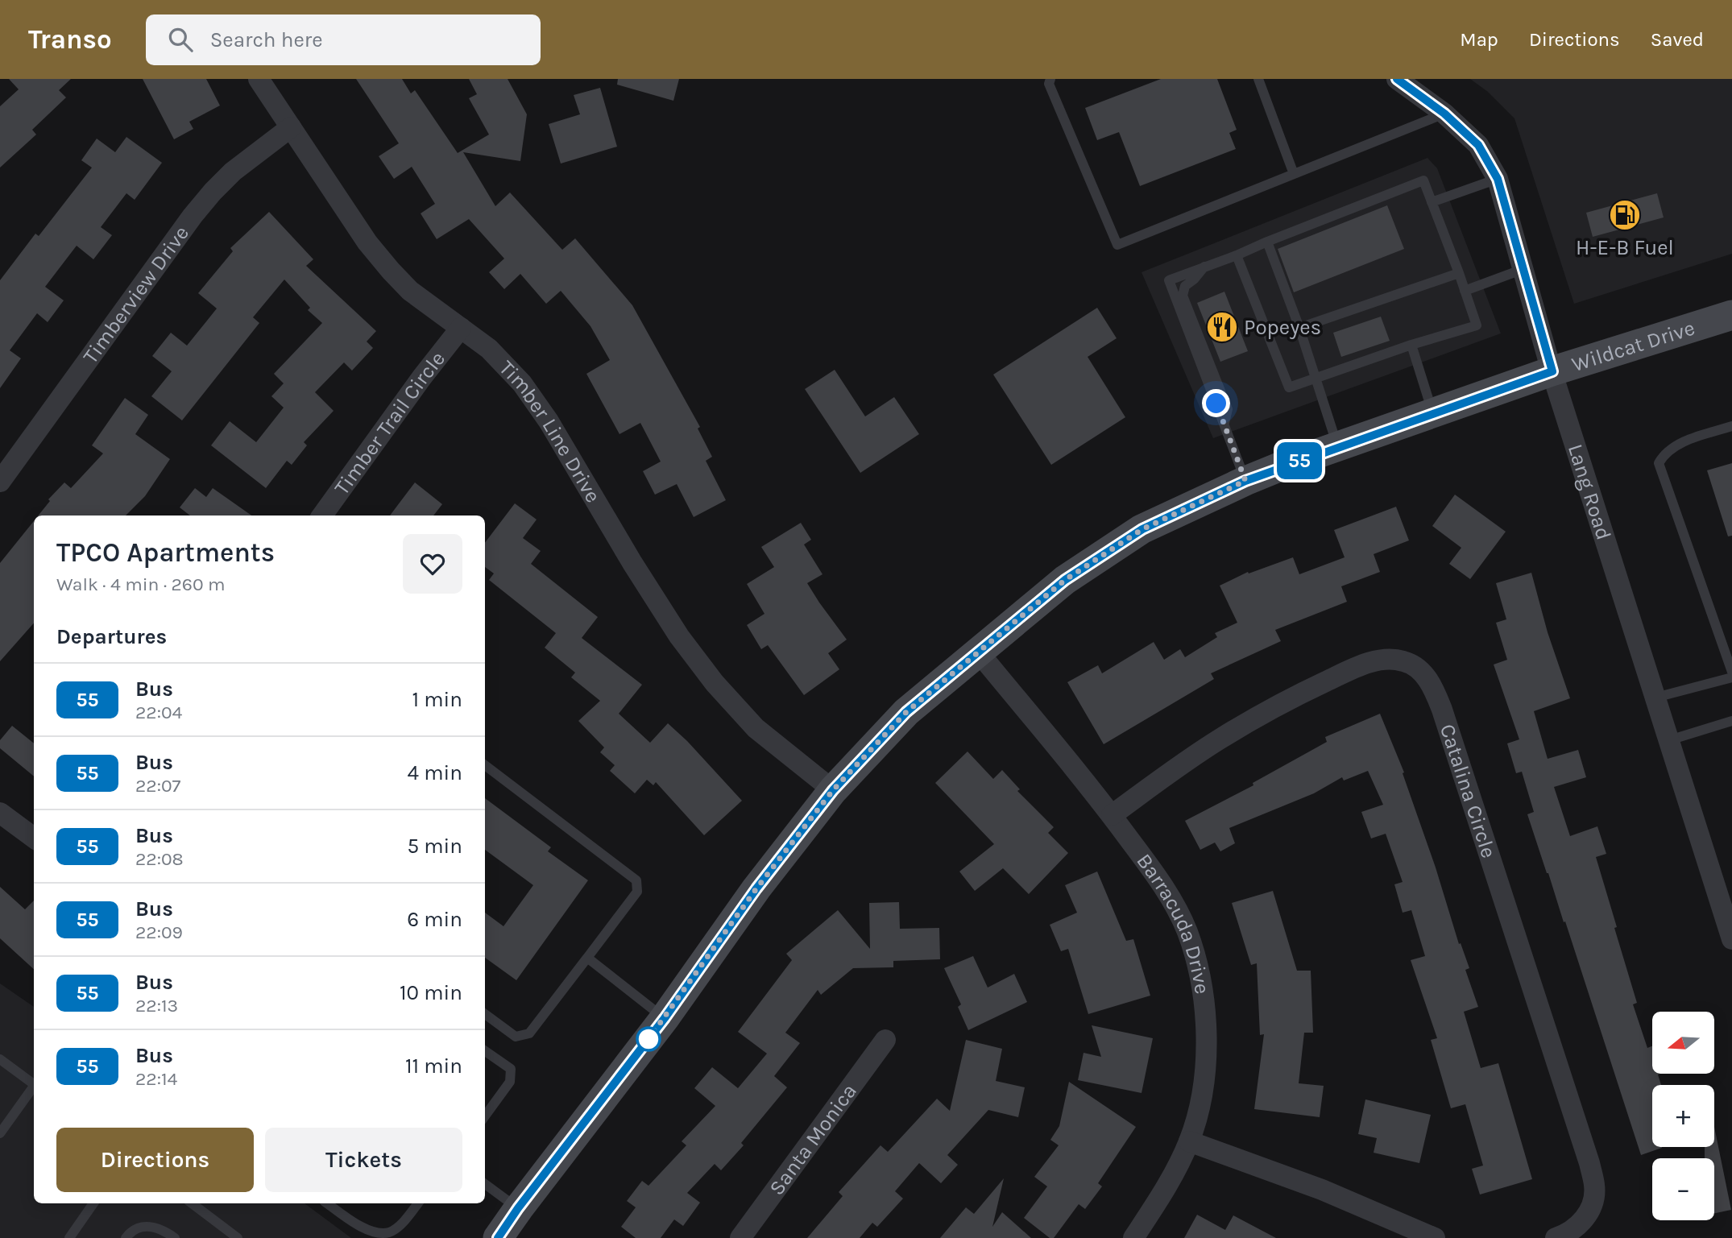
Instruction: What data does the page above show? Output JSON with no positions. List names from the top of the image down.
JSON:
{
  "streets": {
    "main road": ["Wildcat Drive"],
    "street": [
      "Timberview Drive",
      "Timber Trail Circle",
      "Timber Line Drive",
      "Lang Road",
      "Catalina Circle",
      "Barracuda Drive",
      "Santa Monica"
    ]
  },
  "crossings": [
    ["Timberview Drive", "Timber Line Drive"],
    ["Wildcat Drive", "Timber Line Drive"],
    ["Wildcat Drive", "Lang Road"],
    ["Wildcat Drive", "Barracuda Drive"],
    ["Timber Trail Circle", "Timber Line Drive"],
    ["Catalina Circle", "Barracuda Drive"]
  ],
  "places": {
    "fuel station": ["H-E-B Fuel"],
    "restaurant": ["Popeyes"]
  },
  "lines": ["bus line 55"],
  "north": "left",
  "page": {
    "header": "Transo",
    "search": "Search here",
    "nav": ["Map", "Directions", "Saved"],
    "on_map": "55",
    "heading": [
      ["TPCO Apartments", "Walk · 4 min · 260 m"],
      "Departures"
    ],
    "list": [
      {
        "mark": "55",
        "name": "Bus",
        "note": "22:04",
        "value": "1 min"
      },
      {
        "mark": "55",
        "name": "Bus",
        "note": "22:07",
        "value": "4 min"
      },
      {
        "mark": "55",
        "name": "Bus",
        "note": "22:08",
        "value": "5 min"
      },
      {
        "mark": "55",
        "name": "Bus",
        "note": "22:09",
        "value": "6 min"
      },
      {
        "mark": "55",
        "name": "Bus",
        "note": "22:13",
        "value": "10 min"
      },
      {
        "mark": "55",
        "name": "Bus",
        "note": "22:14",
        "value": "11 min"
      }
    ],
    "map_buttons": ["+", "−"],
    "buttons": ["Directions", "Tickets"]
  }
}
